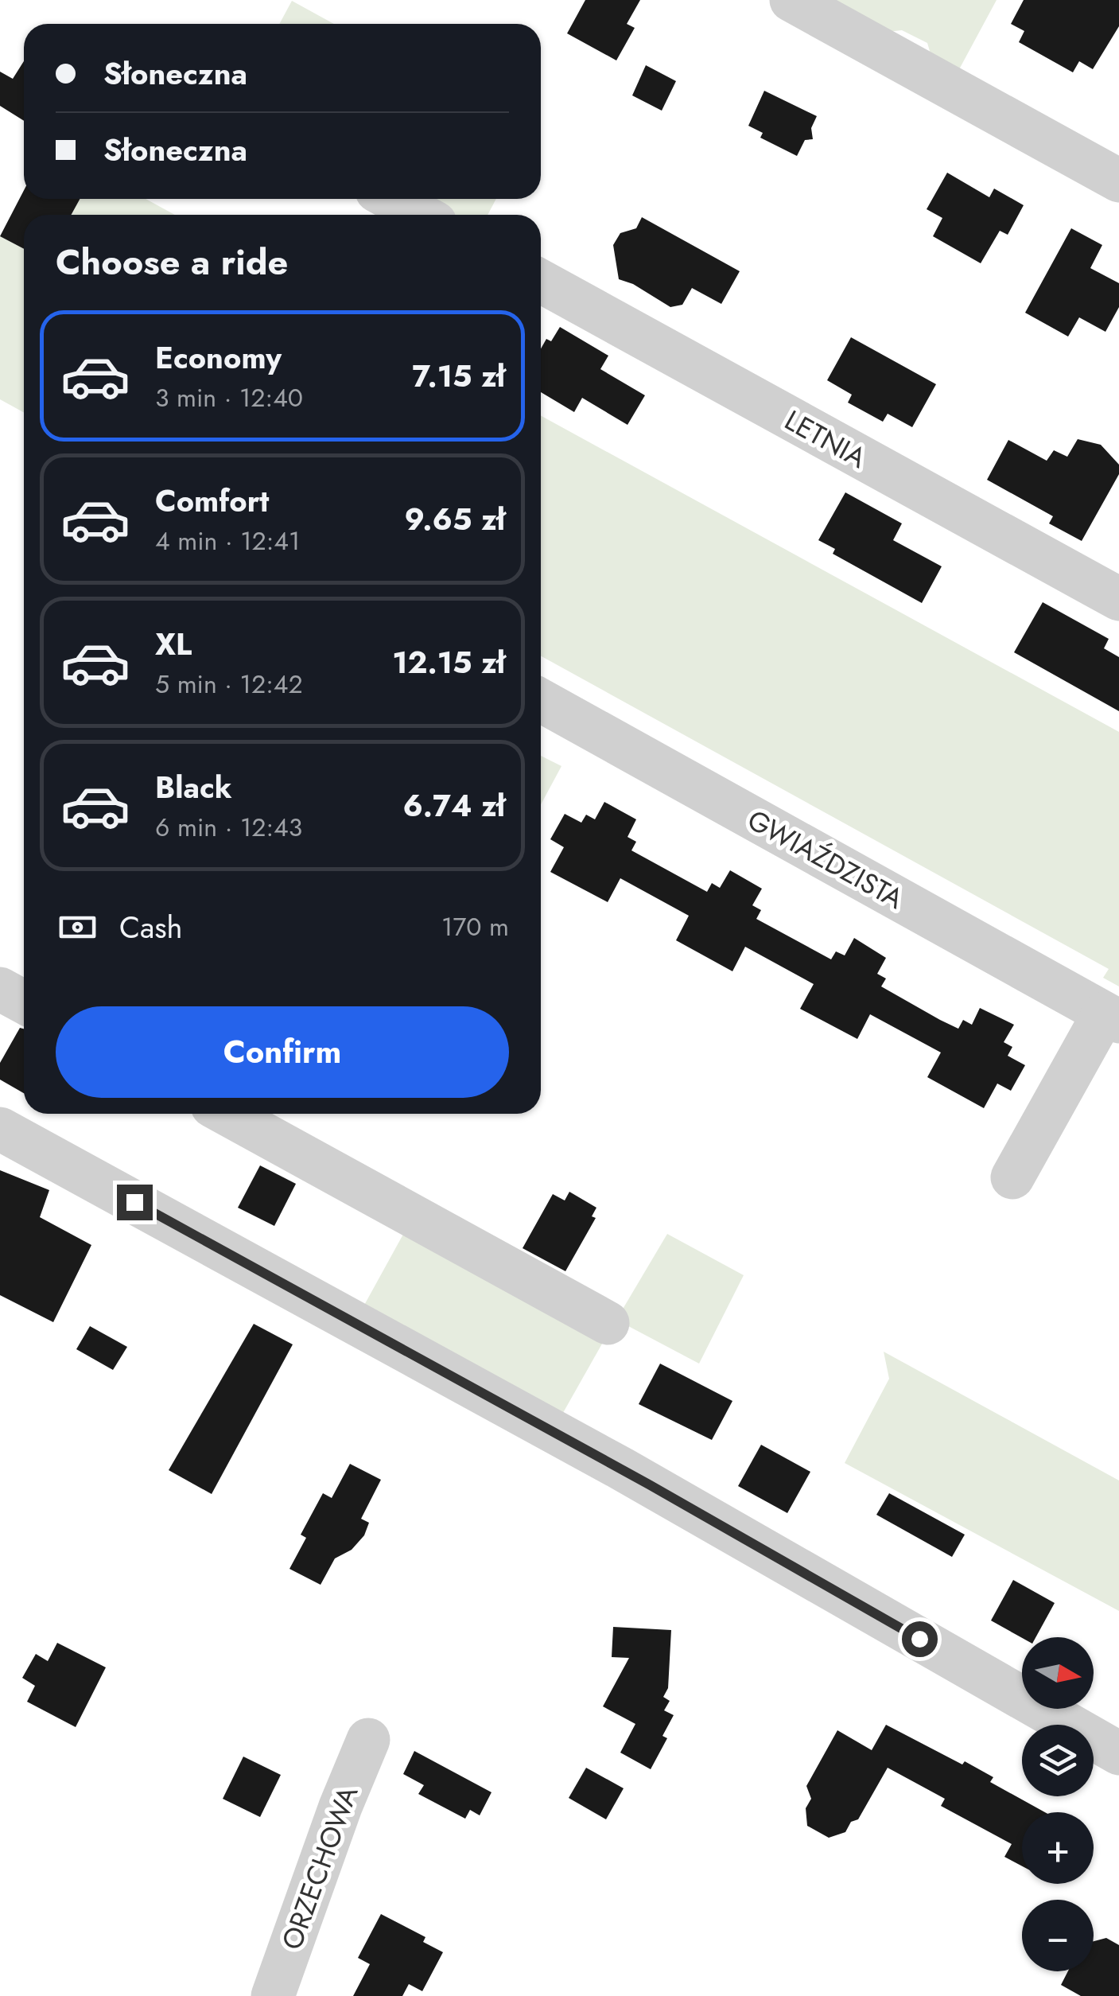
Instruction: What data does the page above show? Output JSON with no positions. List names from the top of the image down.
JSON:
{
  "streets": {
    "street": ["LETNIA", "GWIAŹDZISTA", "ORZECHOWA"]
  },
  "north": "right",
  "page": {
    "banner": ["Słoneczna", "Słoneczna"],
    "heading": "Choose a ride",
    "list": [
      {
        "name": "Economy",
        "note": "3 min · 12:40",
        "value": "7.15 zł"
      },
      {
        "name": "Comfort",
        "note": "4 min · 12:41",
        "value": "9.65 zł"
      },
      {
        "name": "XL",
        "note": "5 min · 12:42",
        "value": "12.15 zł"
      },
      {
        "name": "Black",
        "note": "6 min · 12:43",
        "value": "6.74 zł"
      }
    ],
    "pay": ["Cash", "170 m"],
    "buttons": "Confirm",
    "map_buttons": ["+", "−"]
  }
}
